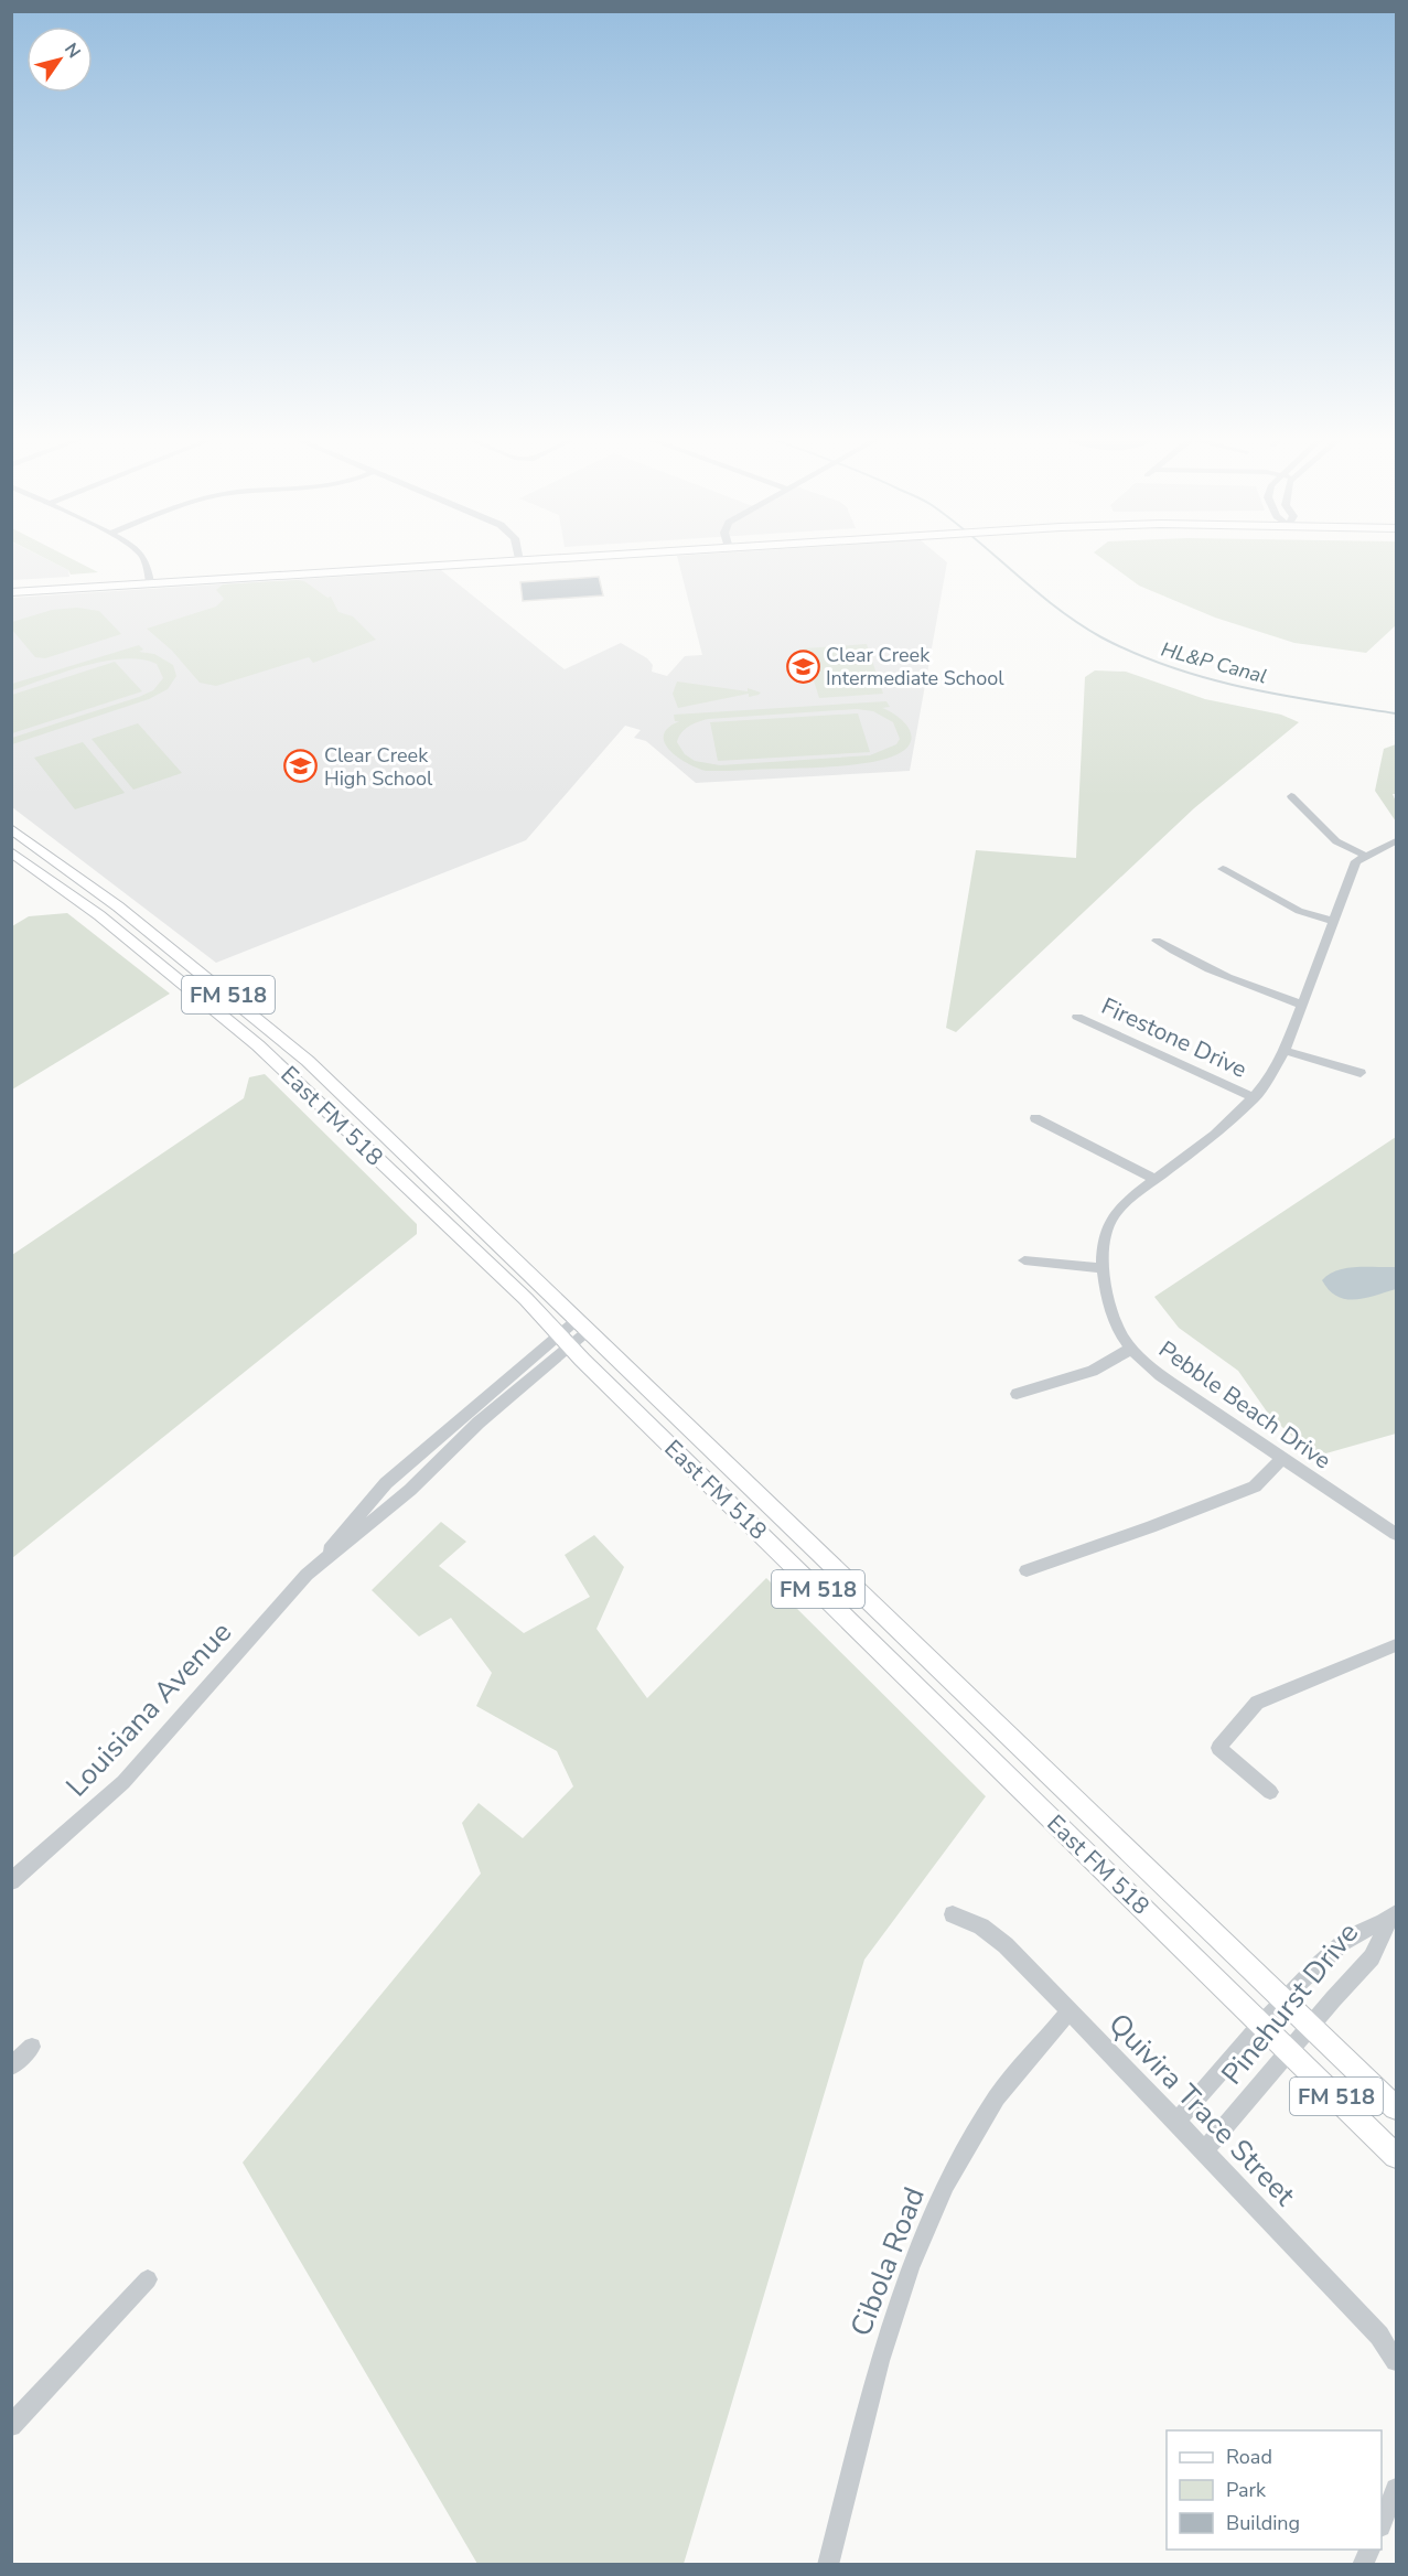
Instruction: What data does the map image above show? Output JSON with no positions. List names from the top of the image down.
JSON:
{
  "streets": {
    "main road": ["FM 518", "East FM 518"],
    "street": [
      "Firestone Drive",
      "Pebble Beach Drive",
      "Louisiana Avenue",
      "Pinehurst Drive",
      "Quivira Trace Street",
      "Cibola Road"
    ]
  },
  "crossings": [
    ["Firestone Drive", "Pebble Beach Drive"],
    ["East FM 518", "Louisiana Avenue"],
    ["East FM 518", "Pinehurst Drive"],
    ["Pinehurst Drive", "Quivira Trace Street"],
    ["Quivira Trace Street", "Cibola Road"]
  ],
  "water": ["HL&P Canal"],
  "places": {
    "school or university": ["Clear Creek Intermediate School", "Clear Creek High School"]
  },
  "legend": ["Road", "Park", "Building"],
  "north": "top right"
}
